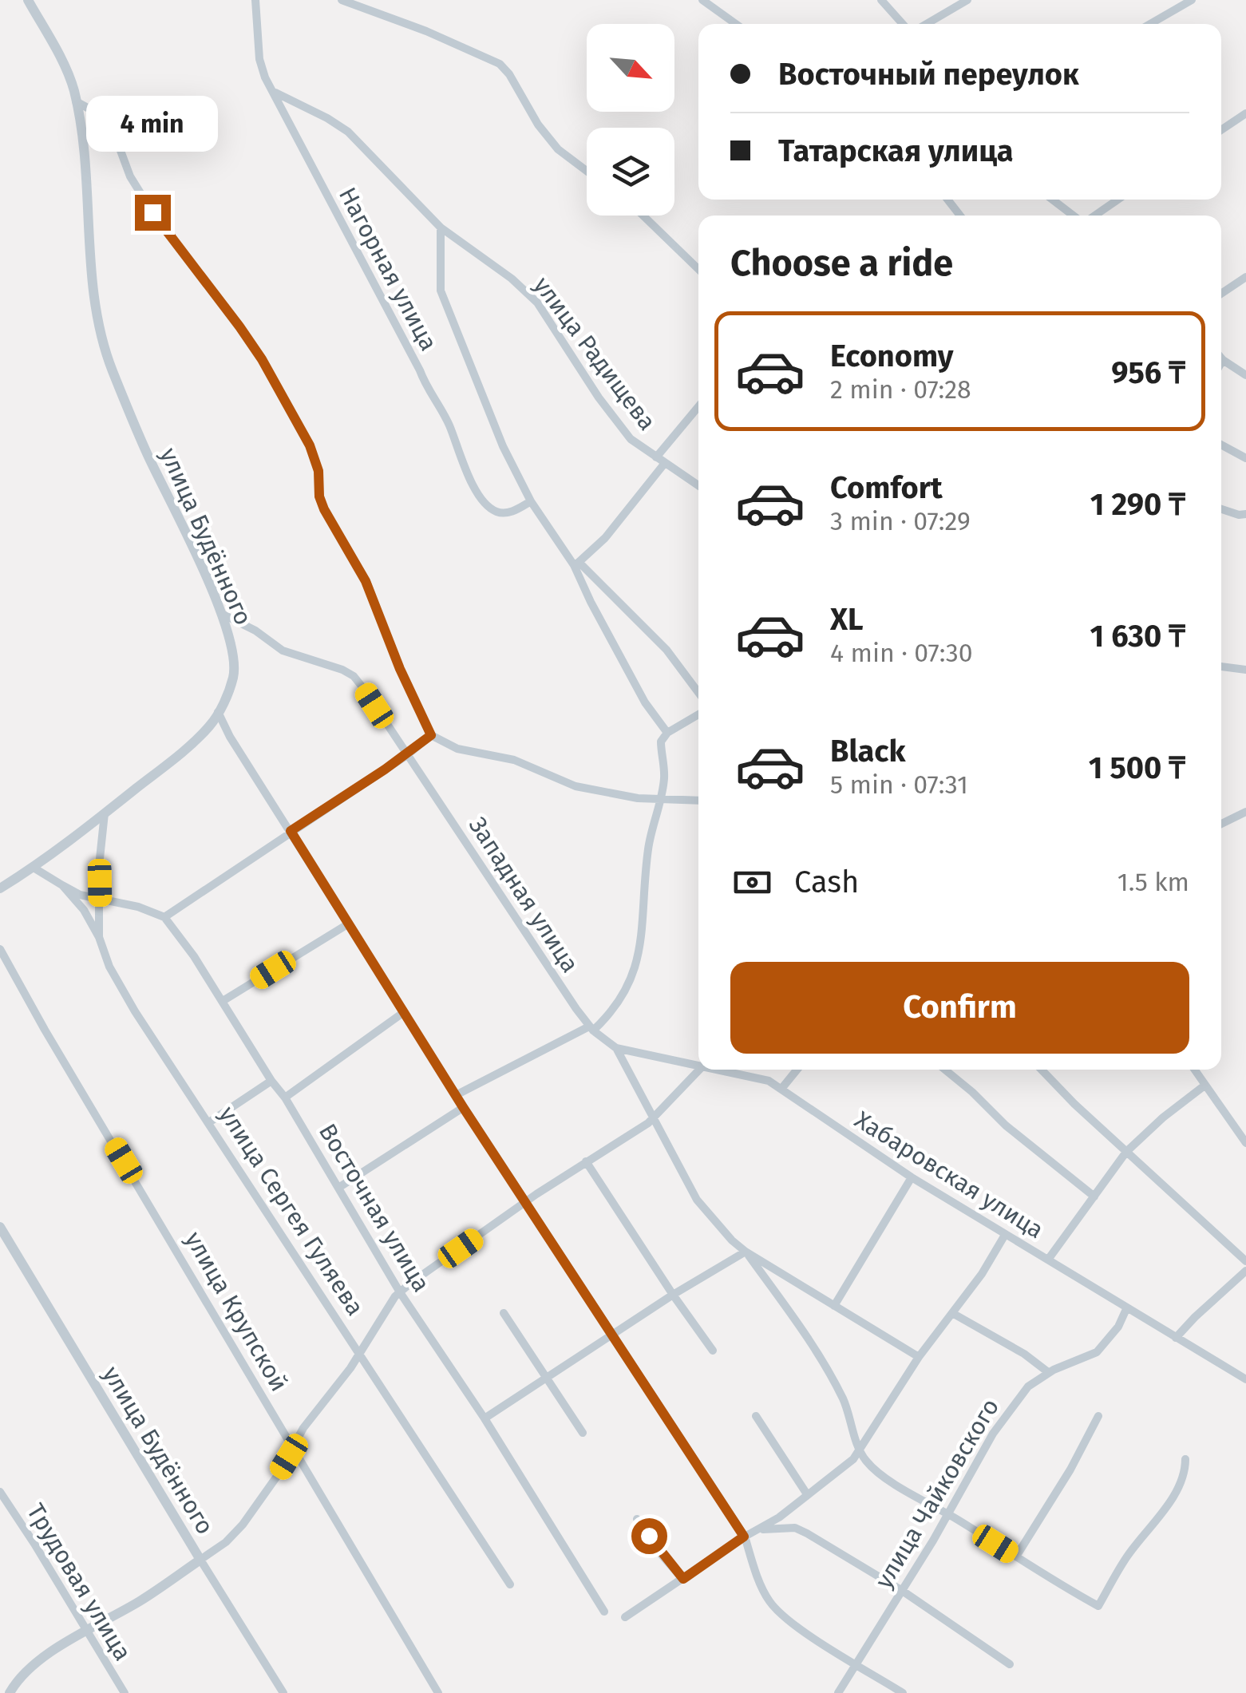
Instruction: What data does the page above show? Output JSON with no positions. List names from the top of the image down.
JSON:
{
  "streets": {
    "street": [
      "Нагорная улица",
      "улица Радищева",
      "улица Будённого",
      "Западная улица",
      "Хабаровская улица",
      "Восточная улица",
      "улица Сергея Гуляева",
      "улица Крупской",
      "улица Чайковского",
      "Трудовая улица"
    ]
  },
  "crossings": [
    ["Нагорная улица", "улица Радищева"],
    ["улица Будённого", "Западная улица"],
    ["улица Будённого", "улица Сергея Гуляева"],
    ["Западная улица", "Хабаровская улица"],
    ["Хабаровская улица", "улица Чайковского"]
  ],
  "north": "bottom right",
  "page": {
    "banner": ["Восточный переулок", "Татарская улица"],
    "bubble": "4 min",
    "heading": "Choose a ride",
    "list": [
      {
        "name": "Economy",
        "note": "2 min · 07:28",
        "value": "956 ₸"
      },
      {
        "name": "Comfort",
        "note": "3 min · 07:29",
        "value": "1 290 ₸"
      },
      {
        "name": "XL",
        "note": "4 min · 07:30",
        "value": "1 630 ₸"
      },
      {
        "name": "Black",
        "note": "5 min · 07:31",
        "value": "1 500 ₸"
      }
    ],
    "pay": ["Cash", "1.5 km"],
    "buttons": "Confirm"
  }
}
